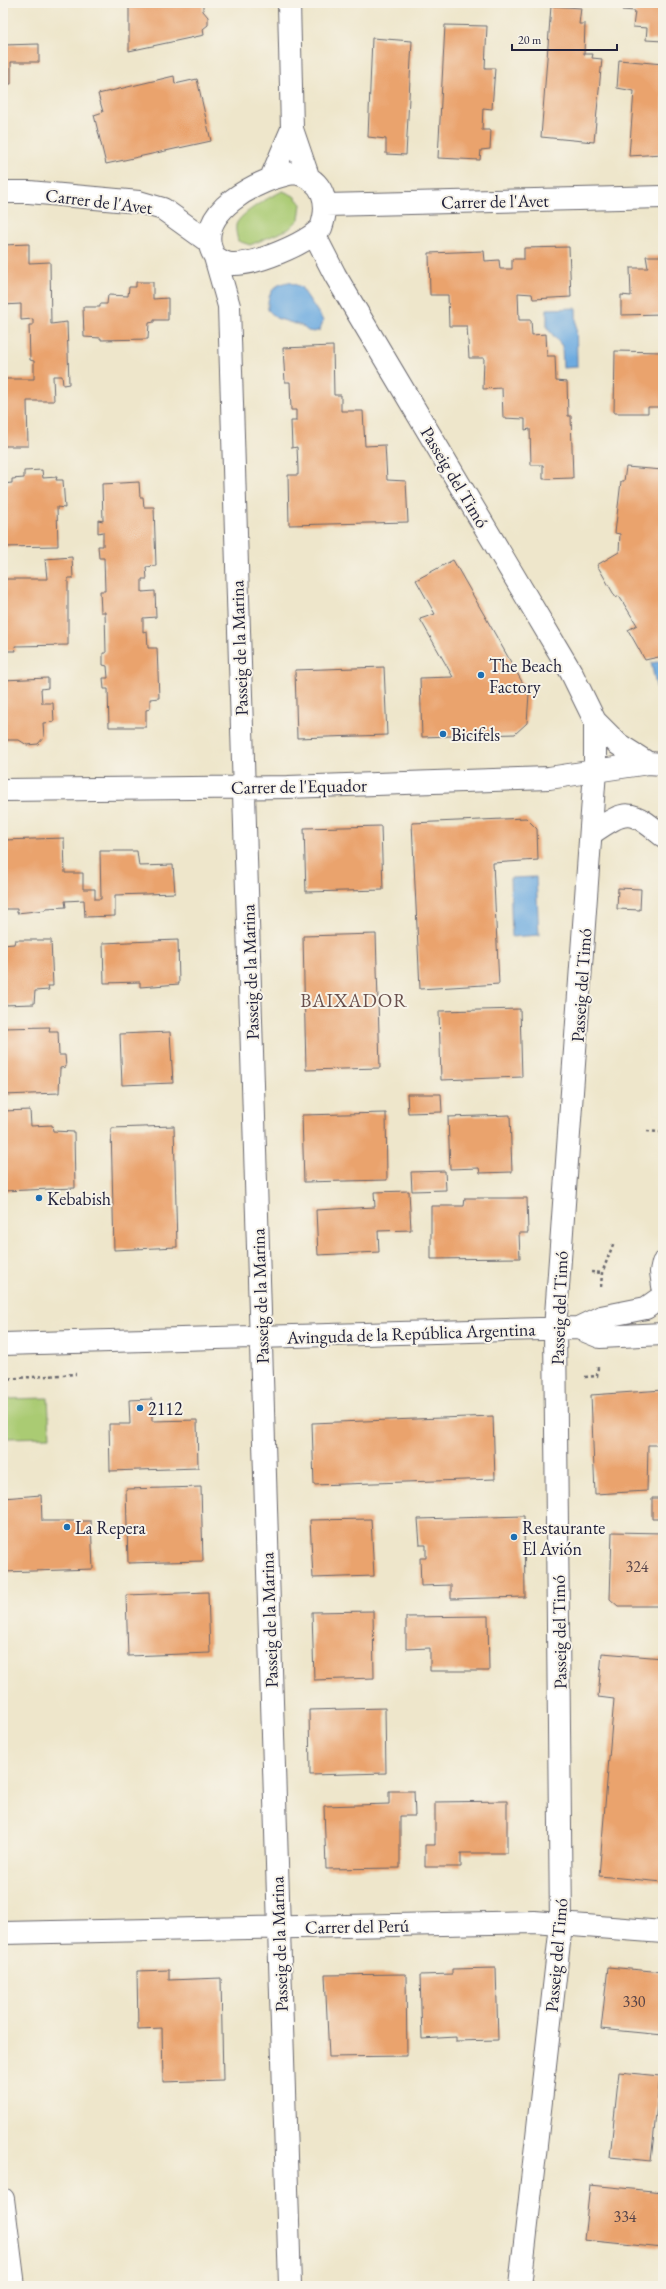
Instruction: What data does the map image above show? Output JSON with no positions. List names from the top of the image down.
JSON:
{
  "streets": {
    "street": [
      "Carrer de l'Avet",
      "Passeig del Timó",
      "Passeig de la Marina",
      "Carrer de l'Equador",
      "Avinguda de la República Argentina",
      "Carrer del Perú"
    ]
  },
  "crossings": [
    ["Carrer de l'Avet", "Passeig del Timó"],
    ["Carrer de l'Avet", "Passeig de la Marina"],
    ["Passeig del Timó", "Passeig de la Marina"],
    ["Passeig del Timó", "Carrer de l'Equador"],
    ["Passeig del Timó", "Avinguda de la República Argentina"],
    ["Passeig del Timó", "Carrer del Perú"],
    ["Passeig de la Marina", "Carrer de l'Equador"],
    ["Passeig de la Marina", "Avinguda de la República Argentina"],
    ["Passeig de la Marina", "Carrer del Perú"]
  ],
  "districts": ["BAIXADOR"],
  "places": [
    "The Beach Factory",
    "Bicifels",
    "Kebabish",
    "2112",
    "La Repera",
    "Restaurante El Avión"
  ],
  "house_numbers": ["324", "330", "334"],
  "scale_bar": "20 m"
}
